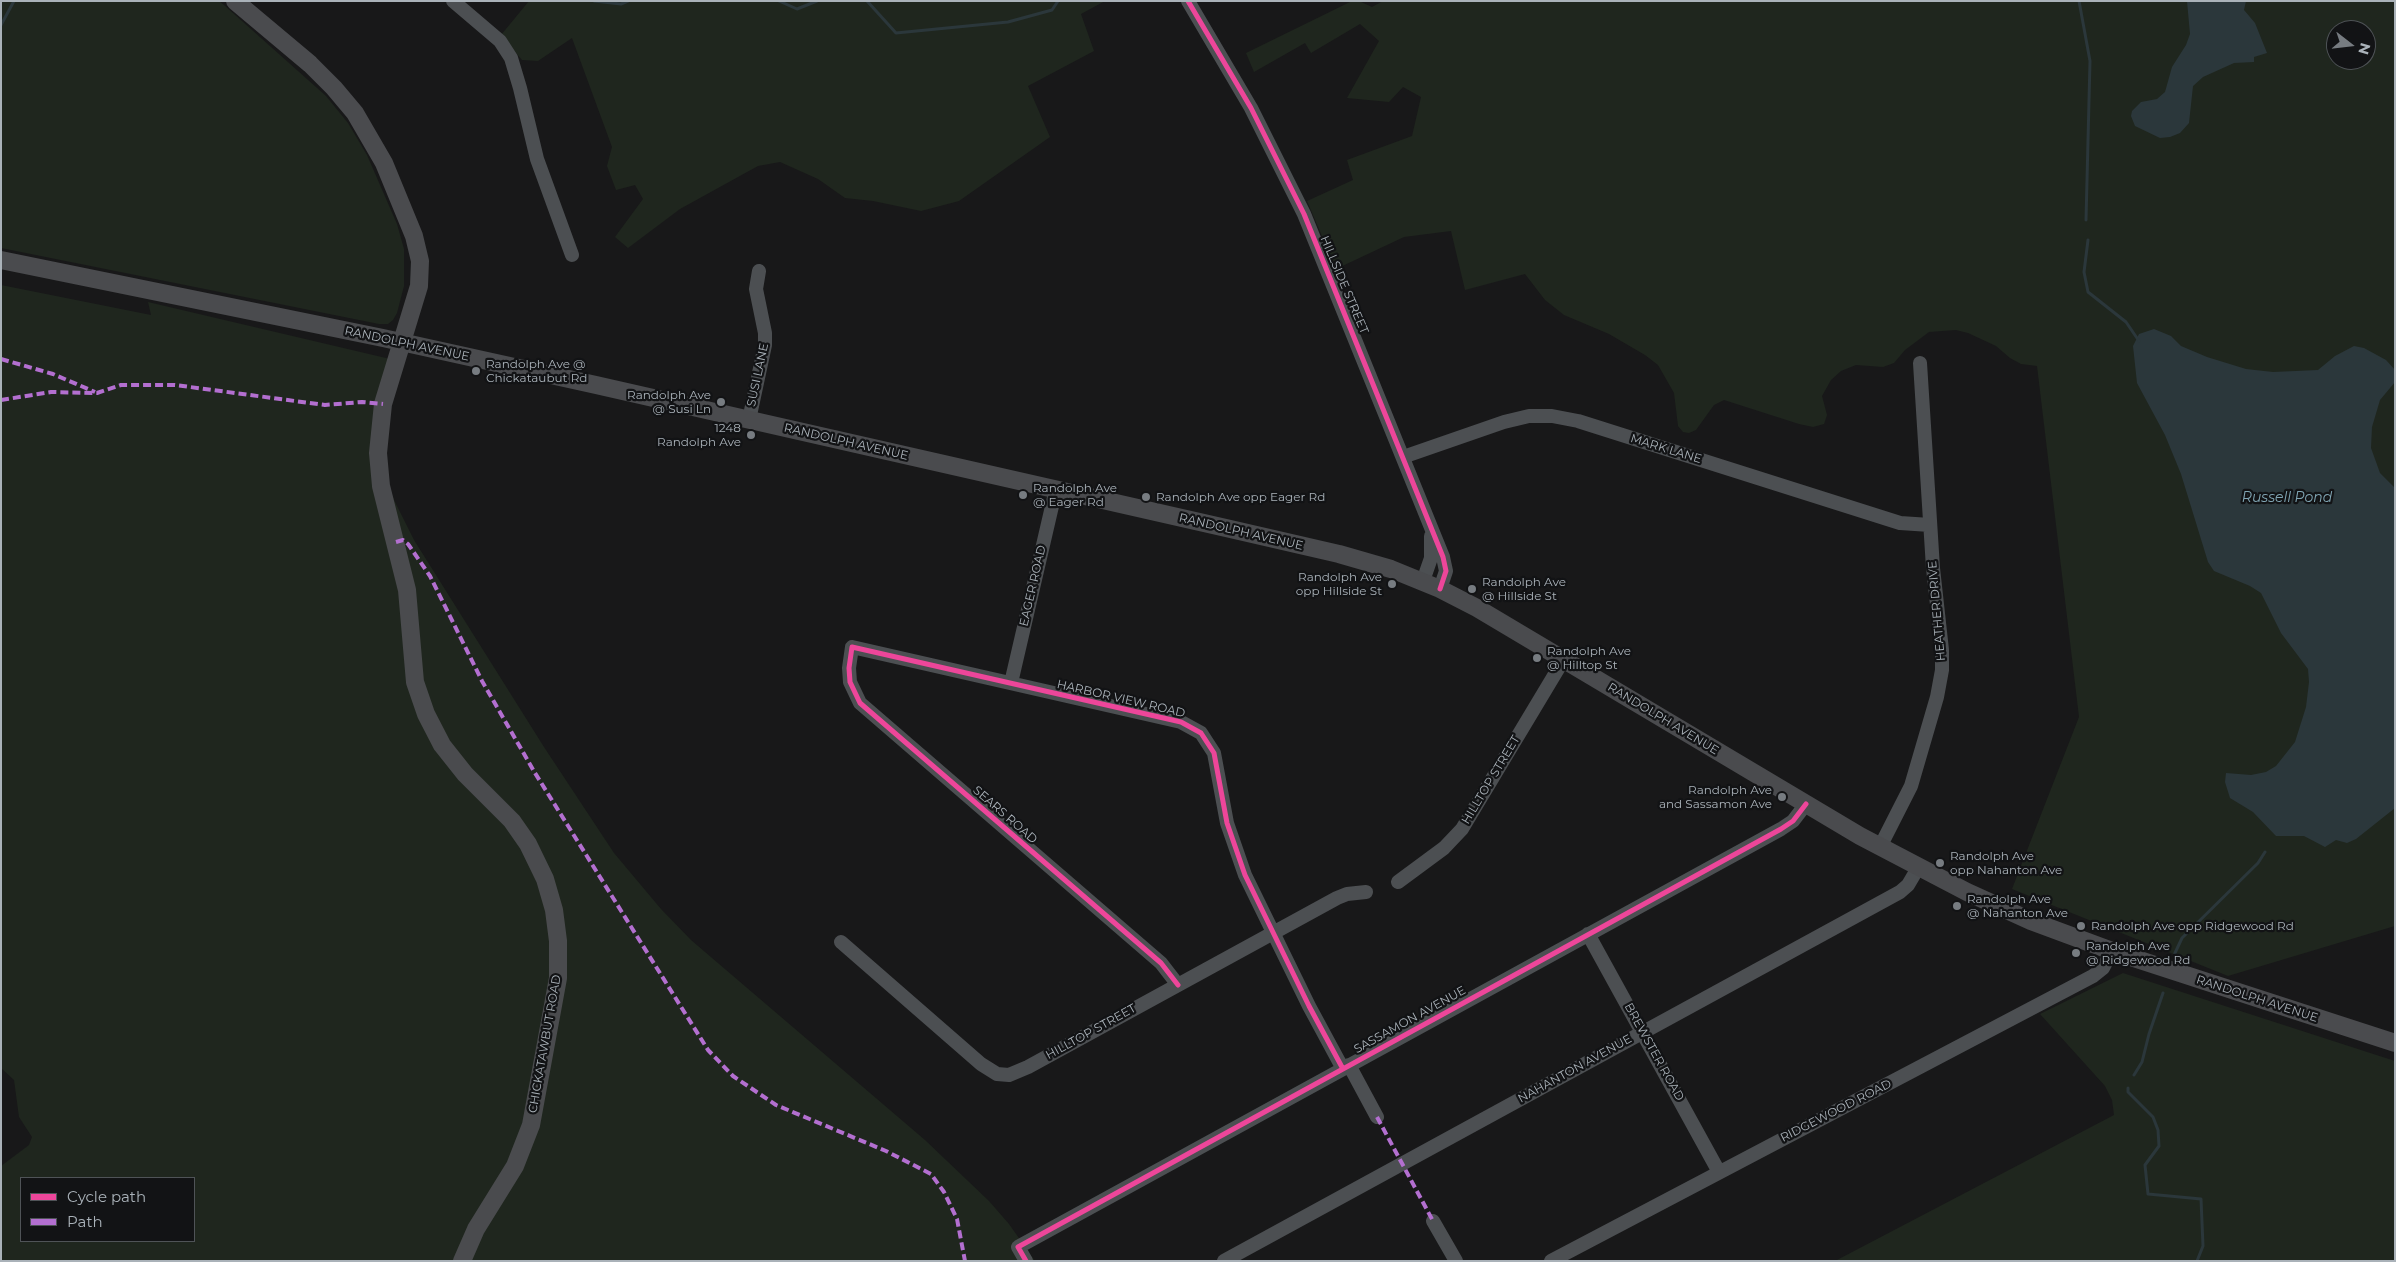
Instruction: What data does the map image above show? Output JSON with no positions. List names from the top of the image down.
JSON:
{
  "streets": {
    "main road": ["RANDOLPH AVENUE", "CHICKATAWBUT ROAD"],
    "street": [
      "HILLSIDE STREET",
      "SUSI LANE",
      "MARK LANE",
      "EAGER ROAD",
      "HEATHER DRIVE",
      "HARBOR VIEW ROAD",
      "HILLTOP STREET",
      "SEARS ROAD",
      "SASSAMON AVENUE",
      "BREWSTER ROAD",
      "NAHANTON AVENUE",
      "RIDGEWOOD ROAD"
    ]
  },
  "crossings": [
    ["HILLSIDE STREET", "RANDOLPH AVENUE"],
    ["HILLSIDE STREET", "MARK LANE"],
    ["RANDOLPH AVENUE", "SUSI LANE"],
    ["RANDOLPH AVENUE", "EAGER ROAD"],
    ["RANDOLPH AVENUE", "HEATHER DRIVE"],
    ["RANDOLPH AVENUE", "HILLTOP STREET"],
    ["RANDOLPH AVENUE", "SASSAMON AVENUE"],
    ["RANDOLPH AVENUE", "CHICKATAWBUT ROAD"],
    ["RANDOLPH AVENUE", "NAHANTON AVENUE"],
    ["RANDOLPH AVENUE", "RIDGEWOOD ROAD"],
    ["MARK LANE", "HEATHER DRIVE"],
    ["EAGER ROAD", "HARBOR VIEW ROAD"],
    ["HARBOR VIEW ROAD", "HILLTOP STREET"],
    ["HARBOR VIEW ROAD", "SEARS ROAD"],
    ["HARBOR VIEW ROAD", "SASSAMON AVENUE"],
    ["HILLTOP STREET", "SEARS ROAD"],
    ["SASSAMON AVENUE", "BREWSTER ROAD"],
    ["BREWSTER ROAD", "NAHANTON AVENUE"],
    ["BREWSTER ROAD", "RIDGEWOOD ROAD"]
  ],
  "water": ["Russell Pond"],
  "places": [
    "Randolph Ave @ Chickataubut Rd",
    "Randolph Ave @ Susi Ln",
    "1248 Randolph Ave",
    "Randolph Ave @ Eager Rd",
    "Randolph Ave opp Eager Rd",
    "Randolph Ave opp Hillside St",
    "Randolph Ave @ Hillside St",
    "Randolph Ave @ Hilltop St",
    "Randolph Ave and Sassamon Ave",
    "Randolph Ave opp Nahanton Ave",
    "Randolph Ave @ Nahanton Ave",
    "Randolph Ave opp Ridgewood Rd",
    "Randolph Ave @ Ridgewood Rd"
  ],
  "legend": ["Cycle path", "Path"],
  "north": "right"
}
